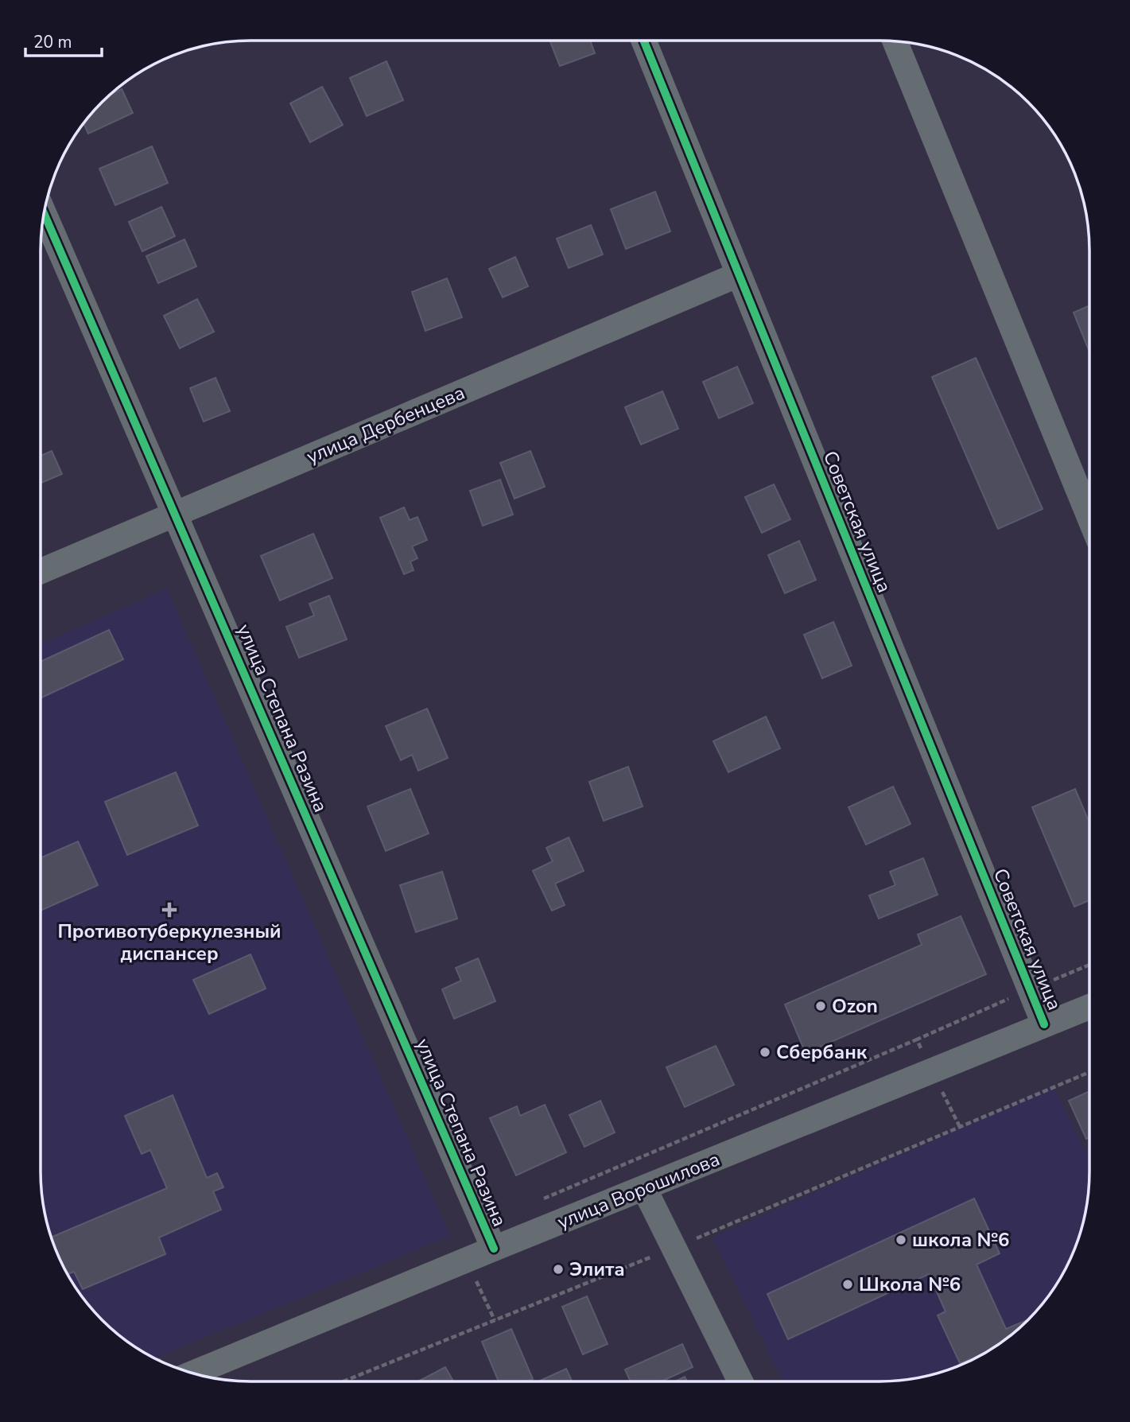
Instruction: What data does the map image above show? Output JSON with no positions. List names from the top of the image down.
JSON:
{
  "streets": {
    "street": [
      "улица Дербенцева",
      "Советская улица",
      "улица Степана Разина",
      "улица Ворошилова"
    ]
  },
  "crossings": [
    ["улица Дербенцева", "Советская улица"],
    ["улица Дербенцева", "улица Степана Разина"],
    ["Советская улица", "улица Ворошилова"],
    ["улица Степана Разина", "улица Ворошилова"]
  ],
  "places": {
    "health": ["Противотуберкулезный диспансер"],
    "other": [
      "Ozon",
      "Сбербанк",
      "школа №6",
      "Элита",
      "Школа №6"
    ]
  },
  "scale_bar": "20 m"
}
